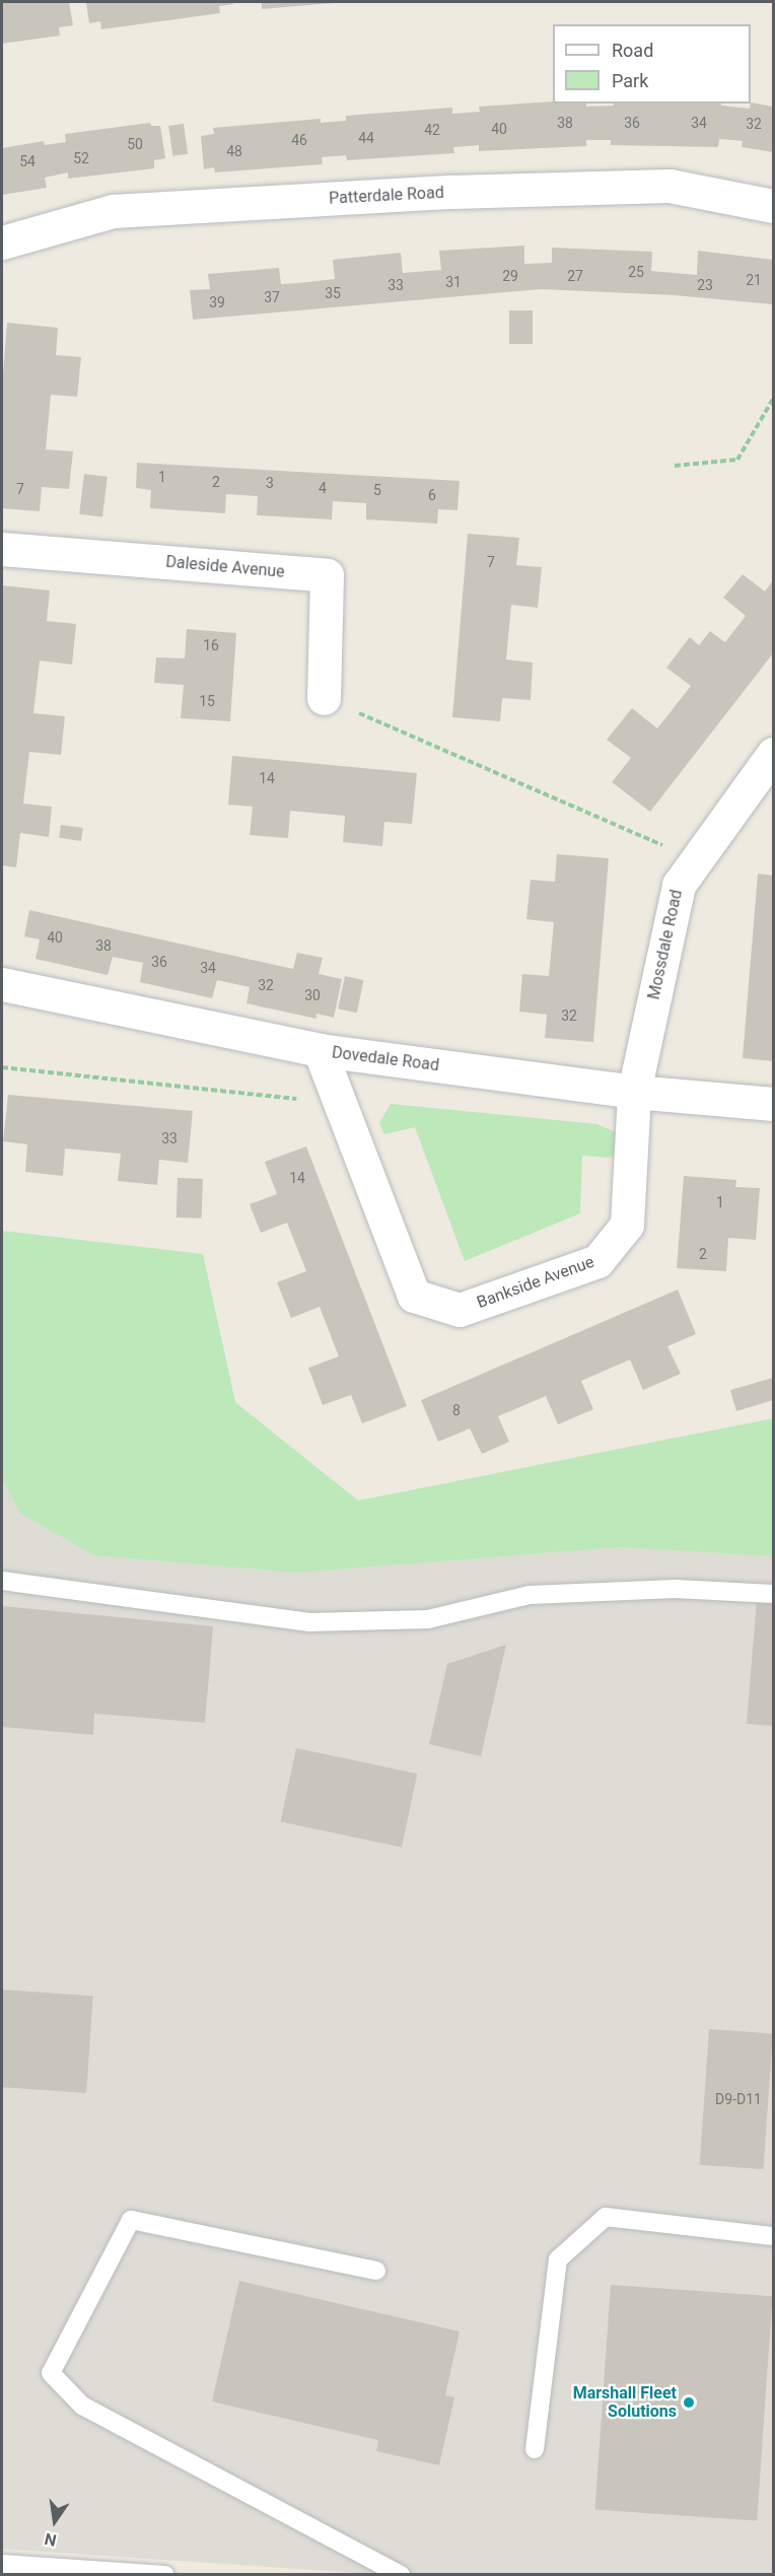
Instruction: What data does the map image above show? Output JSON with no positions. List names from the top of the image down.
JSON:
{
  "streets": {
    "street": [
      "Patterdale Road",
      "Daleside Avenue",
      "Mossdale Road",
      "Dovedale Road",
      "Bankside Avenue"
    ]
  },
  "crossings": [
    ["Mossdale Road", "Dovedale Road"],
    ["Mossdale Road", "Bankside Avenue"],
    ["Dovedale Road", "Bankside Avenue"]
  ],
  "places": ["Marshall Fleet Solutions"],
  "house_numbers": [
    "38",
    "36",
    "34",
    "32",
    "40",
    "42",
    "44",
    "46",
    "50",
    "48",
    "52",
    "54",
    "25",
    "29",
    "27",
    "21",
    "31",
    "33",
    "23",
    "35",
    "37",
    "39",
    "1",
    "2",
    "3",
    "4",
    "7",
    "5",
    "6",
    "7",
    "16",
    "15",
    "14",
    "40",
    "38",
    "36",
    "34",
    "32",
    "30",
    "32",
    "33",
    "14",
    "1",
    "2",
    "8",
    "D9-D11"
  ],
  "legend": ["Road", "Park"],
  "north": "bottom"
}
